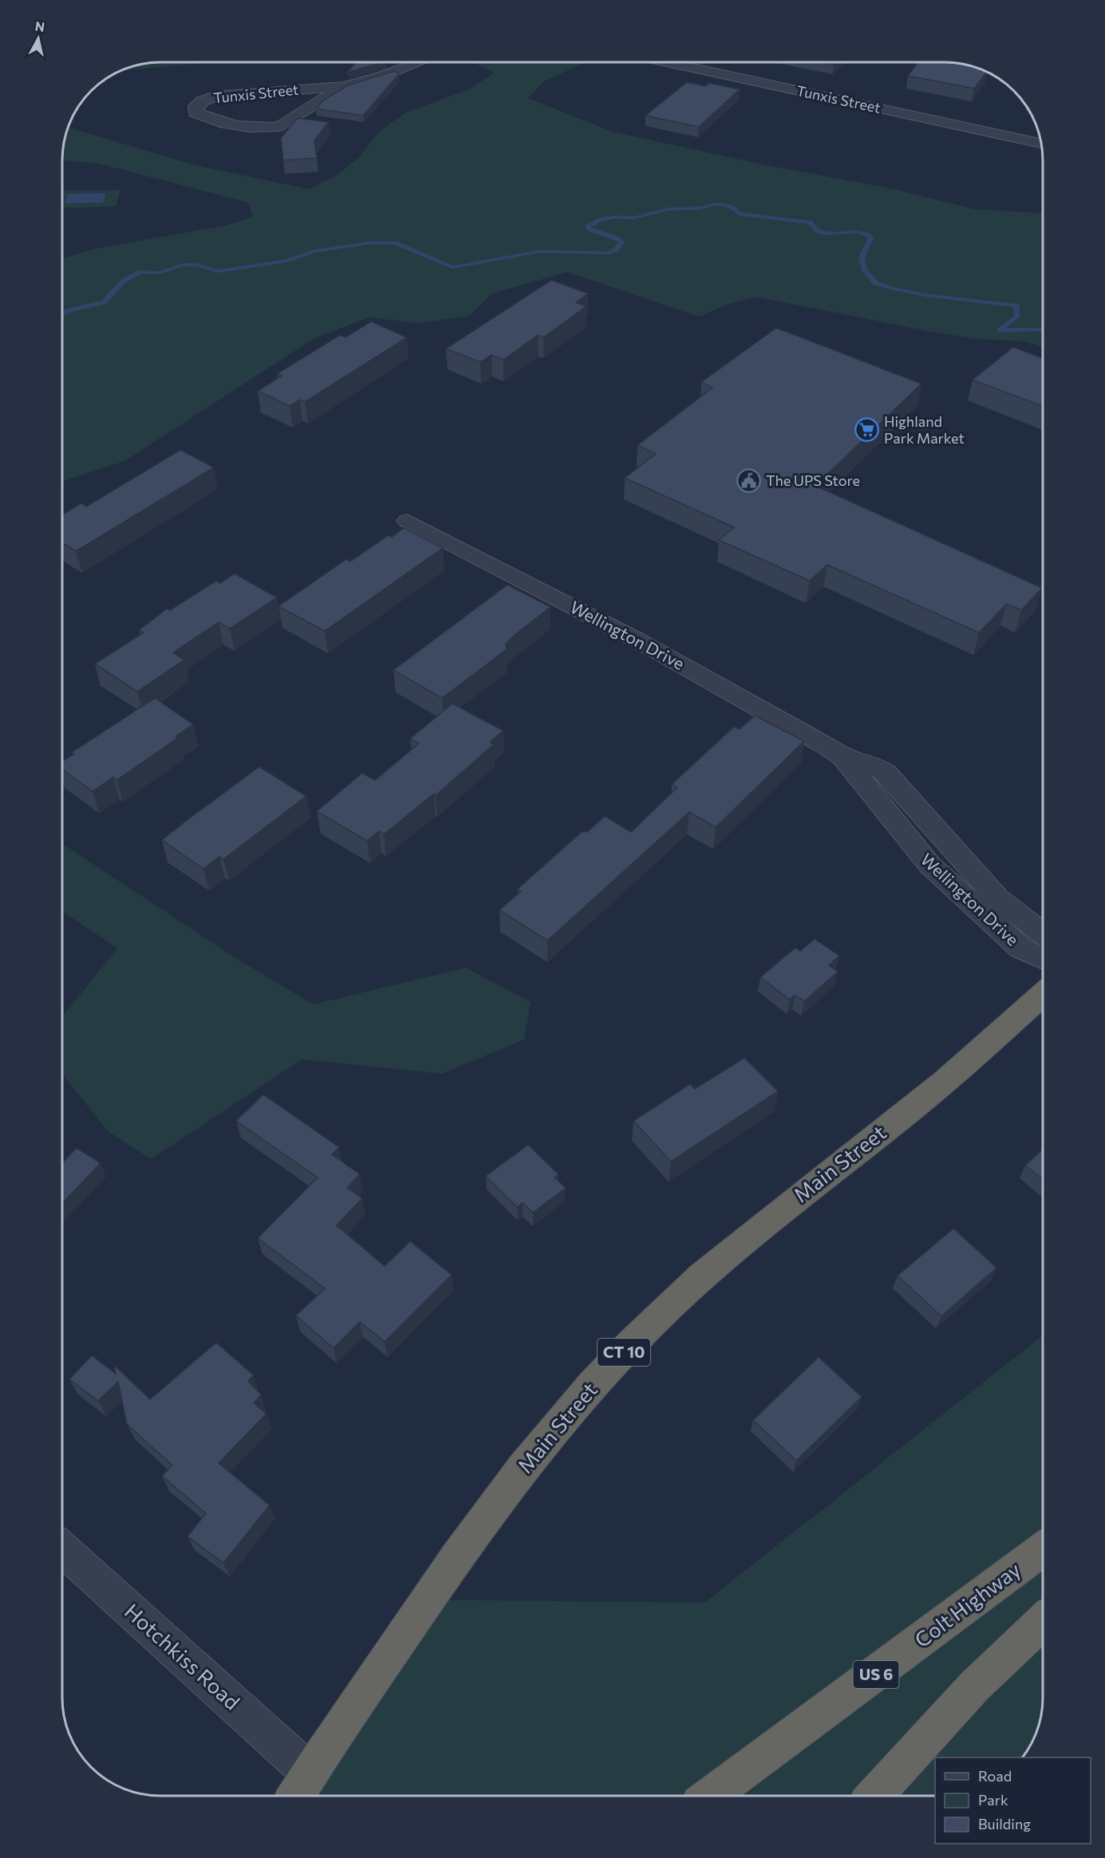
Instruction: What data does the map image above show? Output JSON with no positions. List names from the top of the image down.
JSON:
{
  "streets": {
    "highway": [
      "Main Street",
      "CT 10",
      "Colt Highway",
      "US 6"
    ],
    "street": ["Tunxis Street", "Wellington Drive", "Hotchkiss Road"]
  },
  "crossings": [
    ["Main Street", "Hotchkiss Road"]
  ],
  "places": {
    "supermarket": ["Highland Park Market"],
    "public building": ["The UPS Store"]
  },
  "legend": ["Road", "Park", "Building"],
  "north": "top"
}
